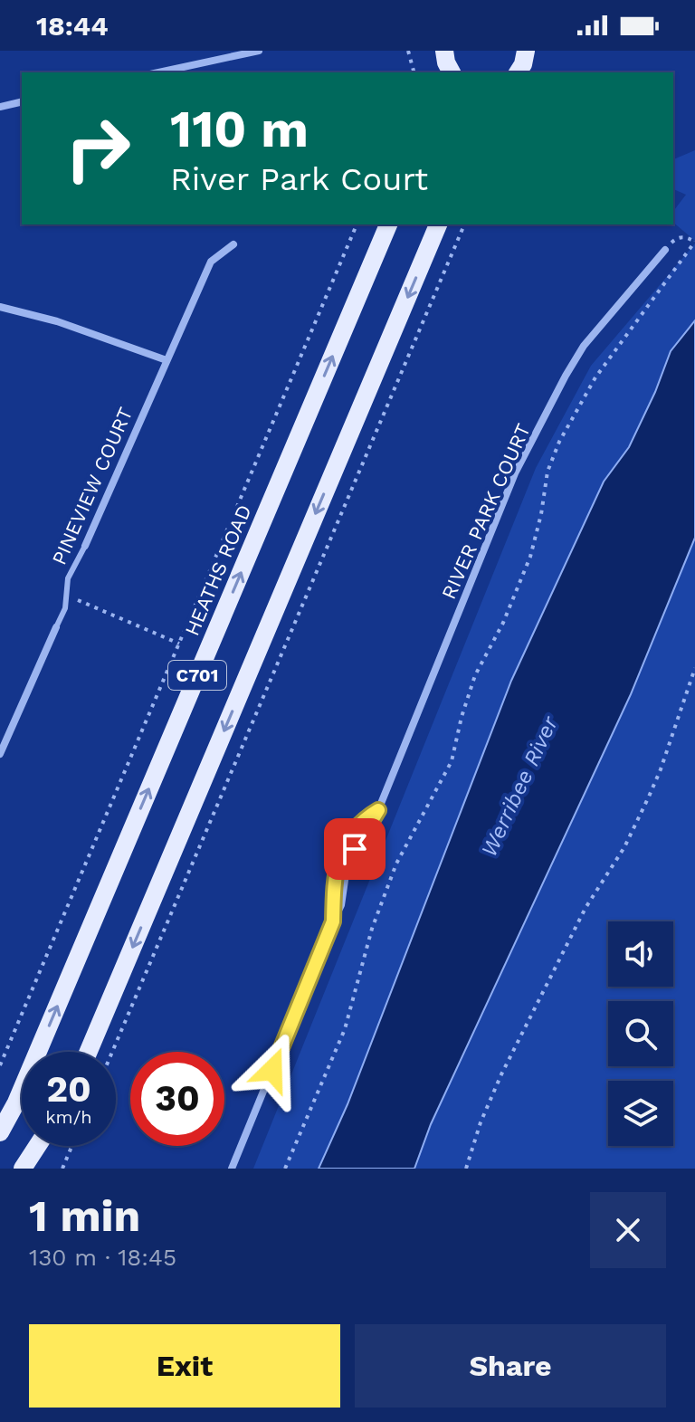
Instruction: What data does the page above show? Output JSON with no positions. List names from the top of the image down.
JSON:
{
  "streets": {
    "main road": ["HEATHS ROAD", "C701"],
    "street": ["PINEVIEW COURT", "RIVER PARK COURT"]
  },
  "water": ["Werribee River"],
  "page": {
    "status": "18:44",
    "turn": ["110 m", "River Park Court"],
    "speed": "20 km/h",
    "limit": "30",
    "heading": ["1 min", "130 m · 18:45"],
    "buttons": ["Exit", "Share"]
  }
}
